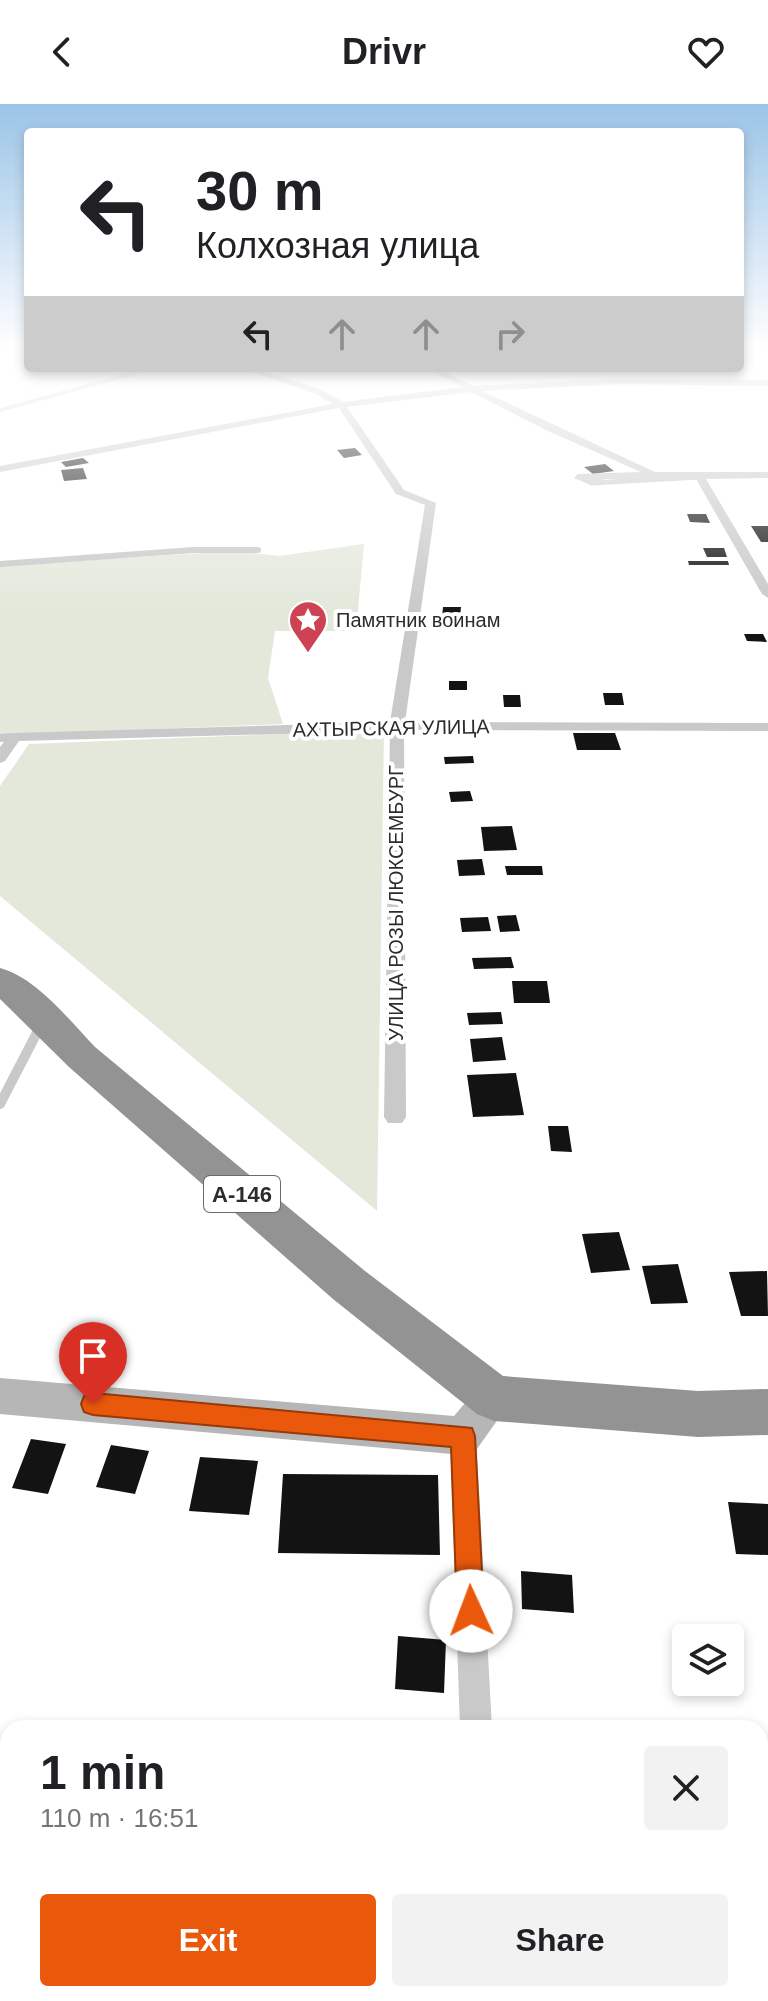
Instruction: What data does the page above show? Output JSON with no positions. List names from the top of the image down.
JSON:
{
  "streets": {
    "highway": ["А-146"],
    "street": ["АХТЫРСКАЯ УЛИЦА", "УЛИЦА РОЗЫ ЛЮКСЕМБУРГ"]
  },
  "crossings": [
    ["АХТЫРСКАЯ УЛИЦА", "УЛИЦА РОЗЫ ЛЮКСЕМБУРГ"]
  ],
  "places": {
    "place": ["Памятник воинам"]
  },
  "page": {
    "header": "Drivr",
    "turn": ["30 m", "Колхозная улица"],
    "heading": ["1 min", "110 m · 16:51"],
    "buttons": ["Exit", "Share"]
  }
}
